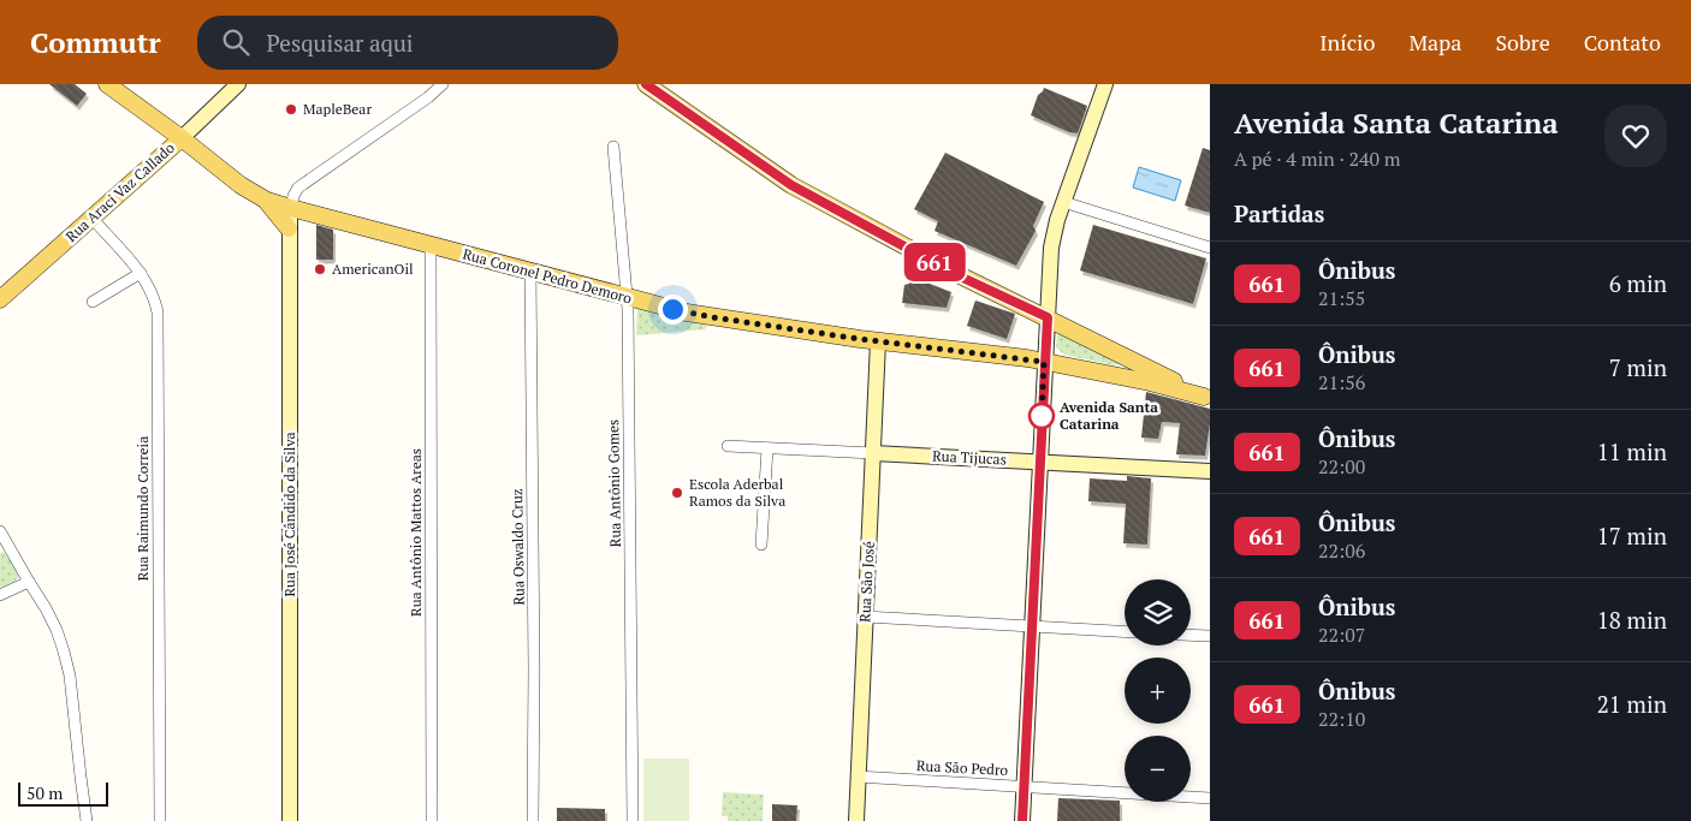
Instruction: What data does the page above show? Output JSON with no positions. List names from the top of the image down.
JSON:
{
  "streets": {
    "main road": ["Rua Araci Vaz Callado", "Rua Coronel Pedro Demoro"],
    "street": [
      "Rua Tijucas",
      "Rua Antônio Gomes",
      "Rua Raimundo Correia",
      "Rua José Cândido da Silva",
      "Rua Antônio Mattos Areas",
      "Rua Oswaldo Cruz",
      "Rua São José",
      "Rua São Pedro"
    ]
  },
  "crossings": [
    ["Rua Araci Vaz Callado", "Rua Coronel Pedro Demoro"],
    ["Rua Araci Vaz Callado", "Rua Raimundo Correia"],
    ["Rua Coronel Pedro Demoro", "Rua Antônio Gomes"],
    ["Rua Coronel Pedro Demoro", "Rua José Cândido da Silva"],
    ["Rua Coronel Pedro Demoro", "Rua Antônio Mattos Areas"],
    ["Rua Coronel Pedro Demoro", "Rua Oswaldo Cruz"],
    ["Rua Coronel Pedro Demoro", "Rua São José"],
    ["Rua Tijucas", "Rua São José"],
    ["Rua São José", "Rua São Pedro"]
  ],
  "places": [
    "MapleBear",
    "AmericanOil",
    "Avenida Santa Catarina",
    "Escola Aderbal Ramos da Silva"
  ],
  "lines": ["bus line 661"],
  "scale_bar": "50 m",
  "page": {
    "header": "Commutr",
    "search": "Pesquisar aqui",
    "nav": [
      "Início",
      "Mapa",
      "Sobre",
      "Contato"
    ],
    "on_map": "661",
    "heading": [
      ["Avenida Santa Catarina", "A pé · 4 min · 240 m"],
      "Partidas"
    ],
    "list": [
      {
        "mark": "661",
        "name": "Ônibus",
        "note": "21:55",
        "value": "6 min"
      },
      {
        "mark": "661",
        "name": "Ônibus",
        "note": "21:56",
        "value": "7 min"
      },
      {
        "mark": "661",
        "name": "Ônibus",
        "note": "22:00",
        "value": "11 min"
      },
      {
        "mark": "661",
        "name": "Ônibus",
        "note": "22:06",
        "value": "17 min"
      },
      {
        "mark": "661",
        "name": "Ônibus",
        "note": "22:07",
        "value": "18 min"
      },
      {
        "mark": "661",
        "name": "Ônibus",
        "note": "22:10",
        "value": "21 min"
      }
    ],
    "map_buttons": ["+", "−"],
    "scale": "50 m"
  }
}
